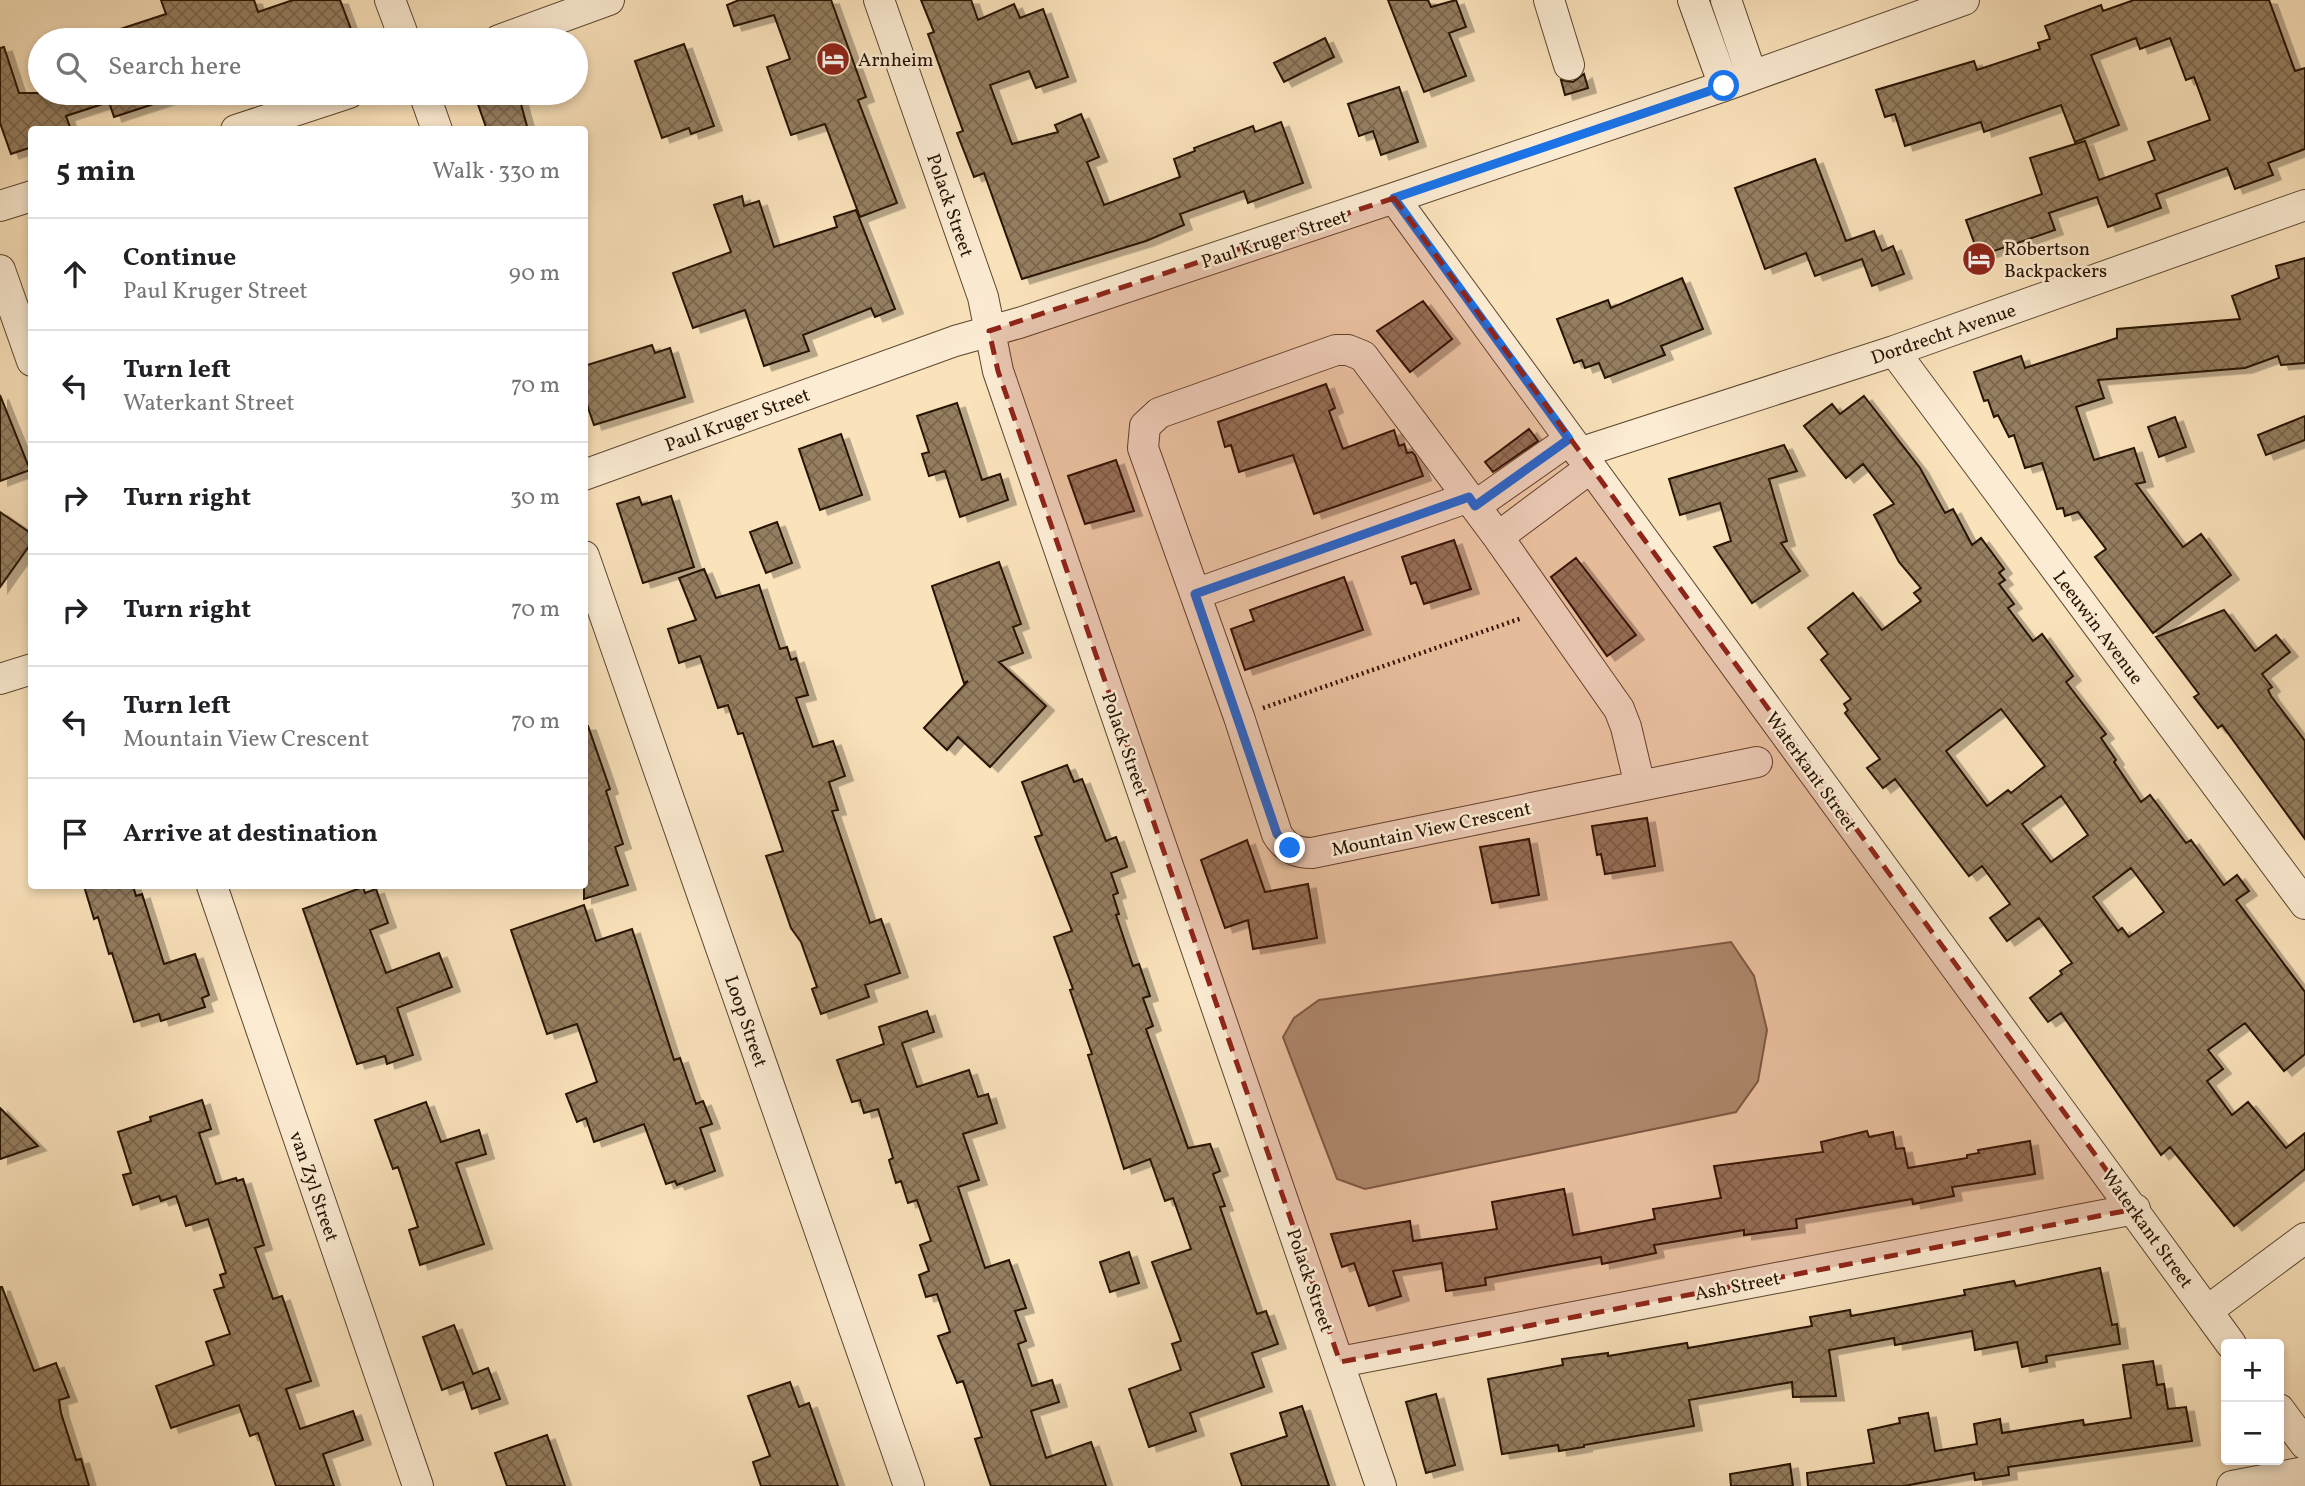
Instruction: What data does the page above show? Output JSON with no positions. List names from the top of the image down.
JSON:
{
  "streets": {
    "street": [
      "Polack Street",
      "Paul Kruger Street",
      "Dordrecht Avenue",
      "Leeuwin Avenue",
      "Waterkant Street",
      "Mountain View Crescent",
      "Loop Street",
      "van Zyl Street",
      "Ash Street"
    ]
  },
  "crossings": [
    ["Polack Street", "Paul Kruger Street"],
    ["Polack Street", "Ash Street"],
    ["Paul Kruger Street", "Waterkant Street"],
    ["Dordrecht Avenue", "Leeuwin Avenue"],
    ["Dordrecht Avenue", "Waterkant Street"],
    ["Waterkant Street", "Ash Street"]
  ],
  "places": {
    "hotel": ["Arnheim", "Robertson Backpackers"]
  },
  "page": {
    "search": "Search here",
    "heading": ["5 min", "Walk · 330 m"],
    "list": [
      ["Continue", "Paul Kruger Street", "90 m"],
      ["Turn left", "Waterkant Street", "70 m"],
      ["Turn right", "30 m"],
      ["Turn right", "70 m"],
      ["Turn left", "Mountain View Crescent", "70 m"],
      "Arrive at destination"
    ],
    "map_buttons": ["+", "−"]
  }
}
